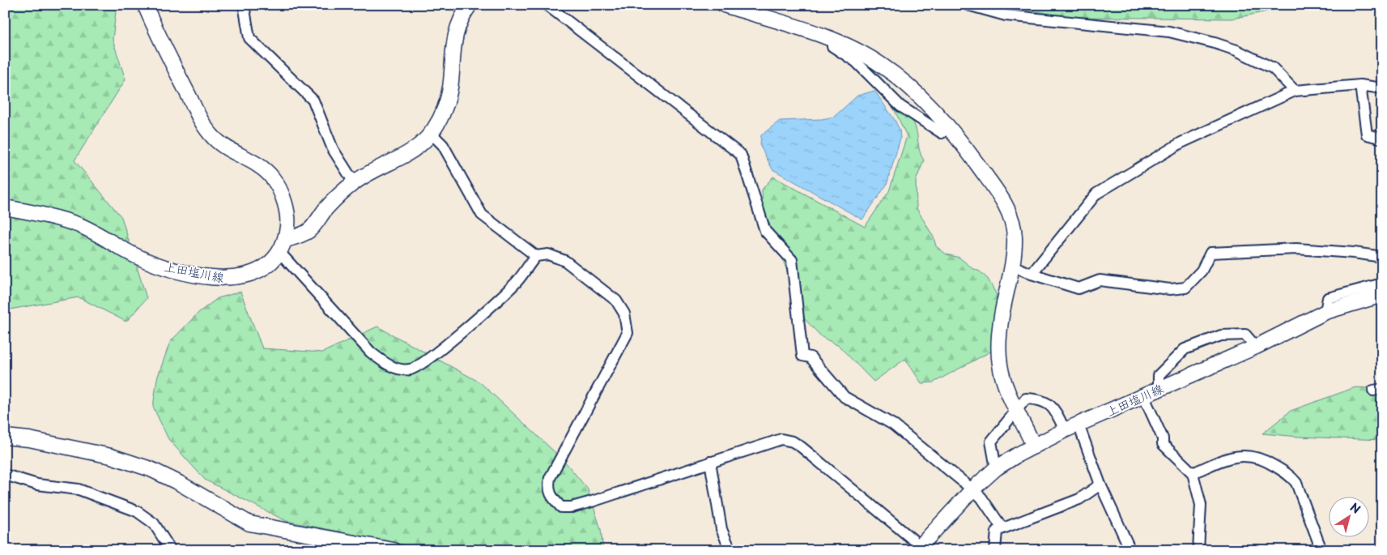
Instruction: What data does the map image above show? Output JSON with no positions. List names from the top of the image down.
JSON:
{
  "streets": {
    "main road": ["上田塩川線"]
  },
  "north": "top right"
}
